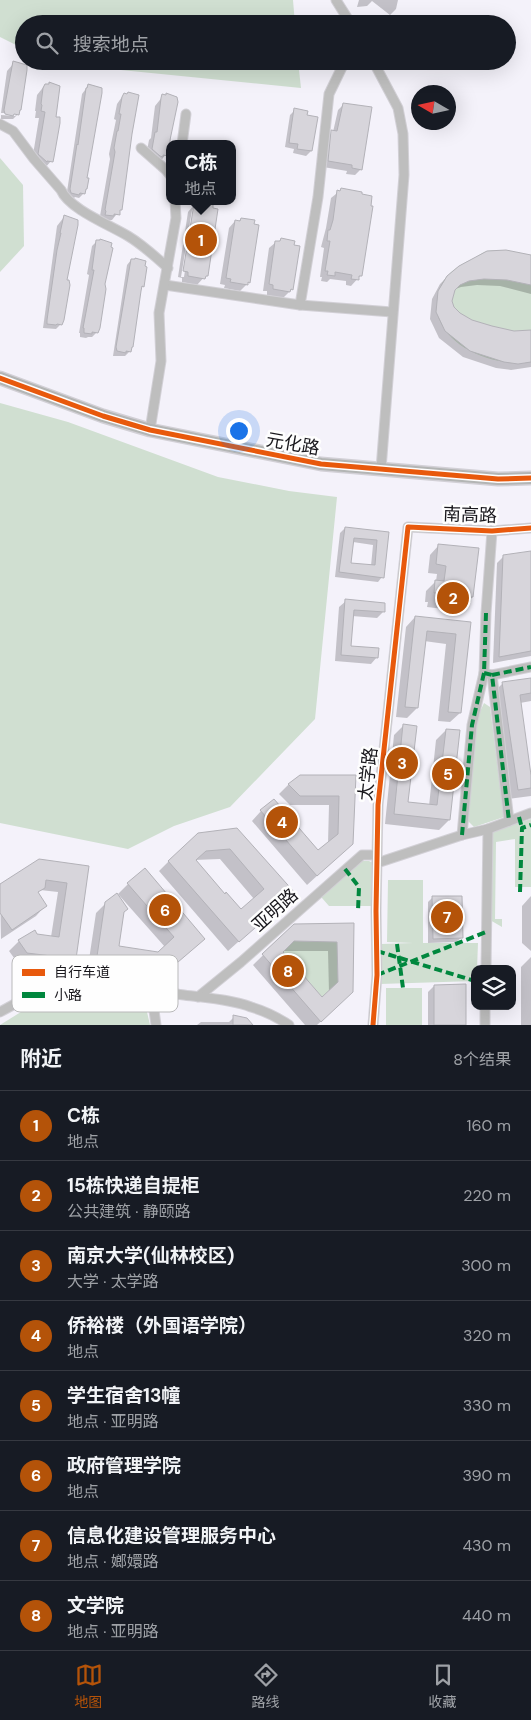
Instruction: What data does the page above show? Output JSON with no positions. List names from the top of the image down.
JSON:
{
  "streets": {
    "street": [
      "元化路",
      "南高路",
      "太学路",
      "亚明路"
    ]
  },
  "crossings": [
    ["南高路", "太学路"],
    ["太学路", "亚明路"]
  ],
  "legend": ["自行车道", "小路"],
  "north": "left",
  "page": {
    "search": "搜索地点",
    "popup": ["C栋", "地点"],
    "pins": [
      "1",
      "2",
      "3",
      "5",
      "4",
      "6",
      "7",
      "8"
    ],
    "heading": ["附近", "8个结果"],
    "list": [
      {
        "mark": "1",
        "name": "C栋",
        "note": "地点",
        "value": "160 m"
      },
      {
        "mark": "2",
        "name": "15栋快递自提柜",
        "note": "公共建筑 · 静颐路",
        "value": "220 m"
      },
      {
        "mark": "3",
        "name": "南京大学(仙林校区)",
        "note": "大学 · 太学路",
        "value": "300 m"
      },
      {
        "mark": "4",
        "name": "侨裕楼（外国语学院）",
        "note": "地点",
        "value": "320 m"
      },
      {
        "mark": "5",
        "name": "学生宿舍13幢",
        "note": "地点 · 亚明路",
        "value": "330 m"
      },
      {
        "mark": "6",
        "name": "政府管理学院",
        "note": "地点",
        "value": "390 m"
      },
      {
        "mark": "7",
        "name": "信息化建设管理服务中心",
        "note": "地点 · 嫏嬛路",
        "value": "430 m"
      },
      {
        "mark": "8",
        "name": "文学院",
        "note": "地点 · 亚明路",
        "value": "440 m"
      }
    ],
    "nav": ["地图", "路线", "收藏"]
  }
}
